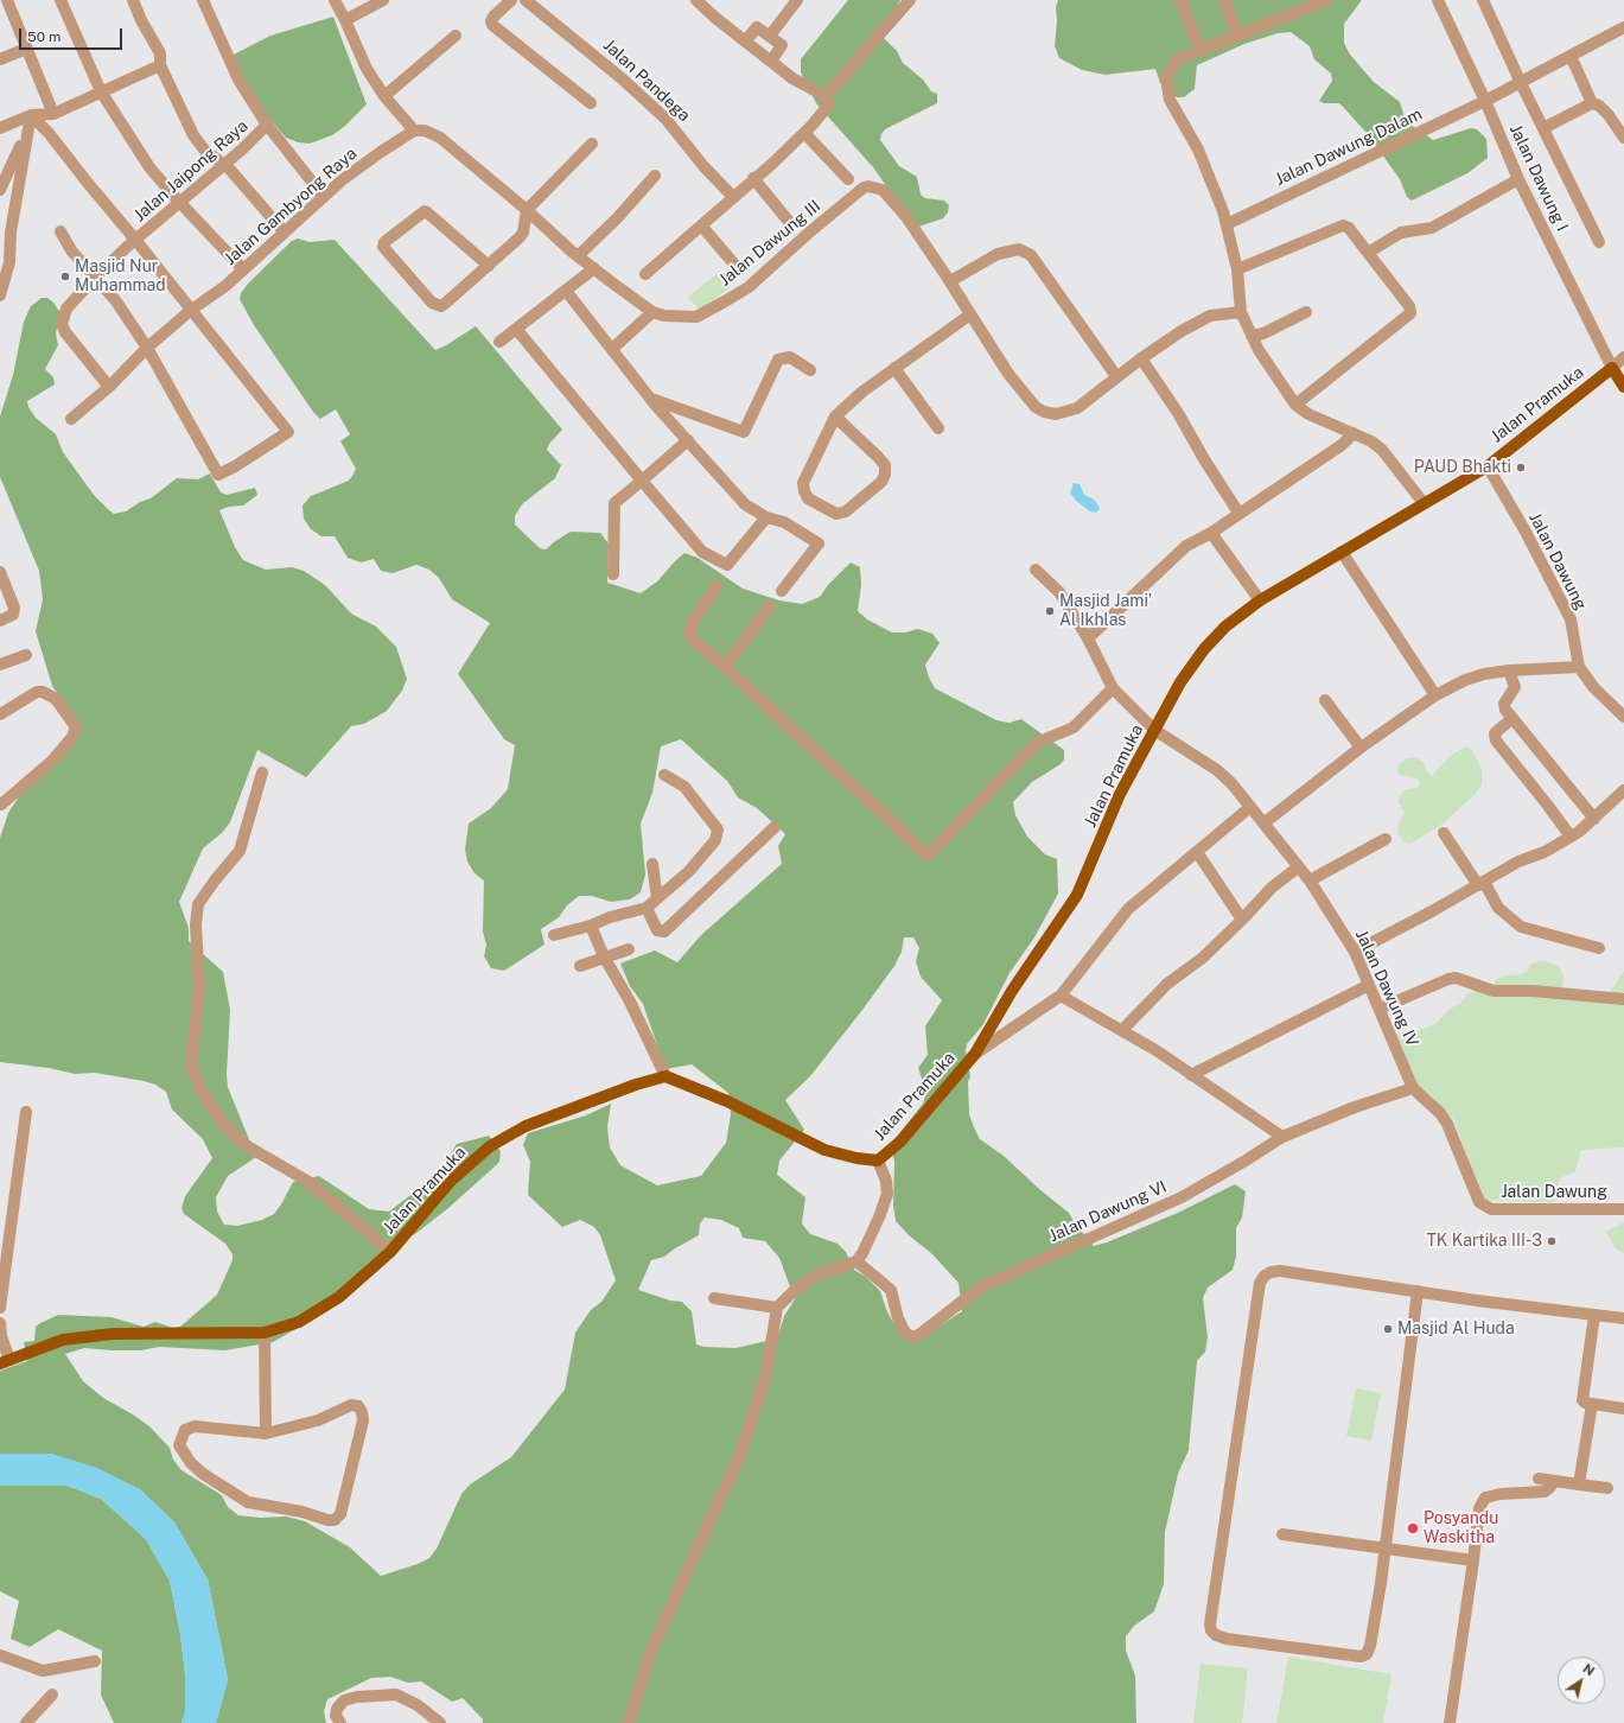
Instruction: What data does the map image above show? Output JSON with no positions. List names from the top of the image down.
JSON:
{
  "streets": {
    "main road": ["Jalan Pramuka"],
    "street": [
      "Jalan Pandega",
      "Jalan Dawung Dalam",
      "Jalan Jaipong Raya",
      "Jalan Dawung I",
      "Jalan Gambyong Raya",
      "Jalan Dawung III",
      "Jalan Dawung",
      "Jalan Dawung IV",
      "Jalan Dawung VI"
    ]
  },
  "crossings": [
    ["Jalan Dawung Dalam", "Jalan Dawung I"],
    ["Jalan Jaipong Raya", "Jalan Gambyong Raya"],
    ["Jalan Dawung I", "Jalan Pramuka"],
    ["Jalan Gambyong Raya", "Jalan Dawung III"],
    ["Jalan Pramuka", "Jalan Dawung"],
    ["Jalan Pramuka", "Jalan Dawung IV"],
    ["Jalan Dawung", "Jalan Dawung IV"],
    ["Jalan Dawung", "Jalan Dawung VI"],
    ["Jalan Dawung IV", "Jalan Dawung VI"]
  ],
  "places": [
    "Masjid Nur Muhammad",
    "PAUD Bhakti",
    "Masjid Jami' Al Ikhlas",
    "TK Kartika III-3",
    "Masjid Al Huda",
    "Posyandu Waskitha"
  ],
  "scale_bar": "50 m",
  "north": "top right"
}
